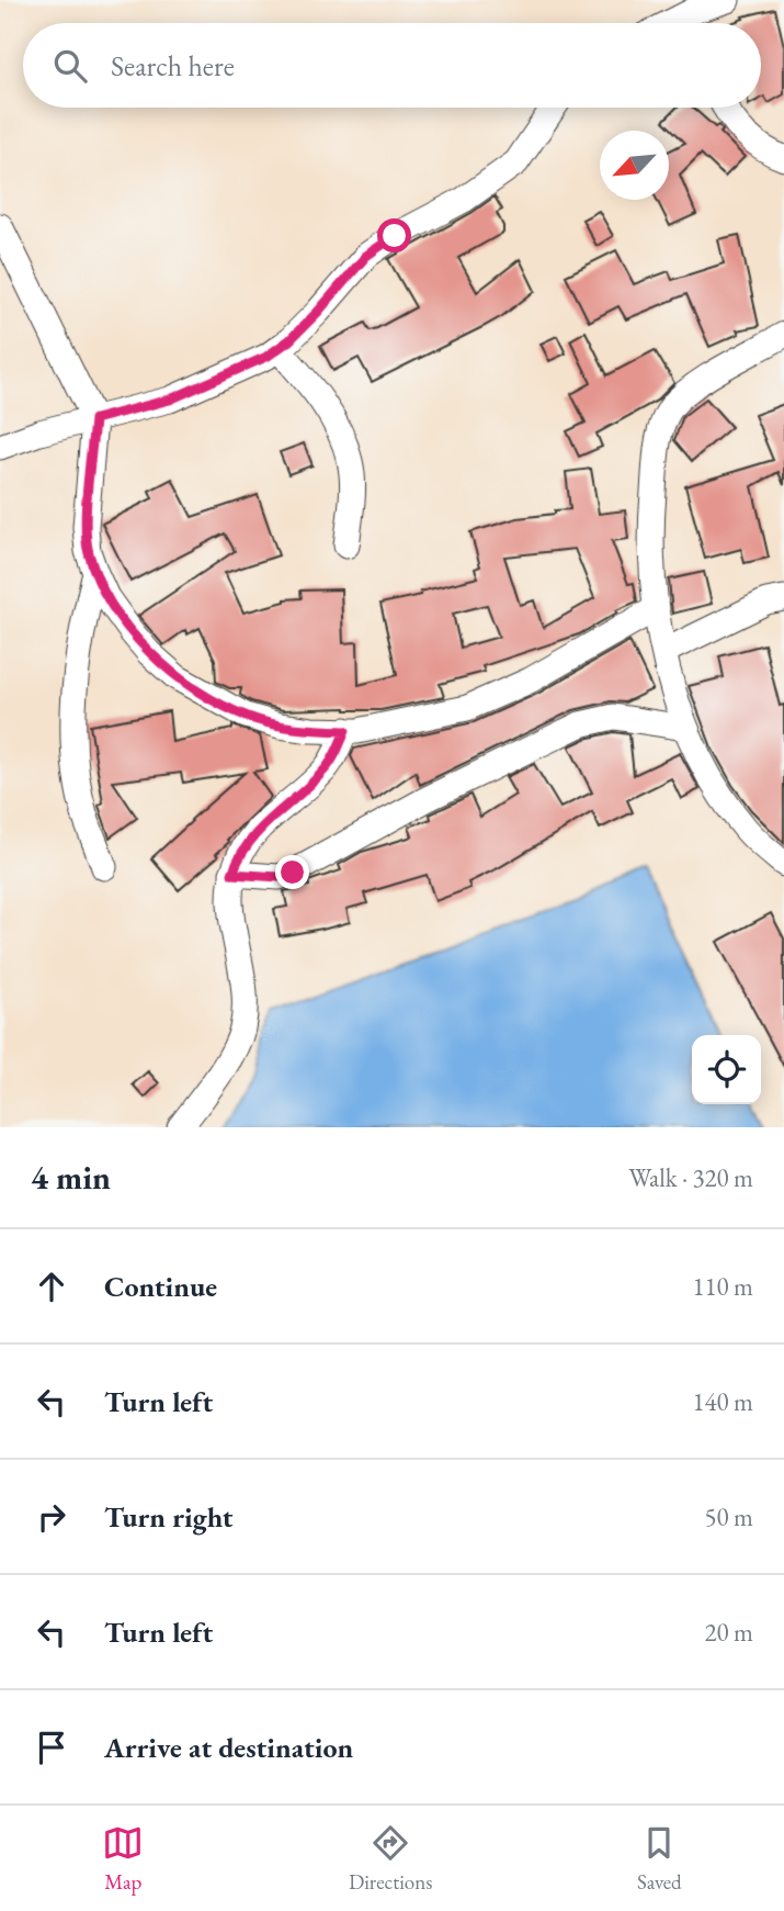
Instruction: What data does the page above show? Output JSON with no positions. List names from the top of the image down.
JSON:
{
  "north": "bottom left",
  "page": {
    "search": "Search here",
    "heading": ["4 min", "Walk · 320 m"],
    "list": [
      ["Continue", "110 m"],
      ["Turn left", "140 m"],
      ["Turn right", "50 m"],
      ["Turn left", "20 m"],
      "Arrive at destination"
    ],
    "nav": ["Map", "Directions", "Saved"]
  }
}
